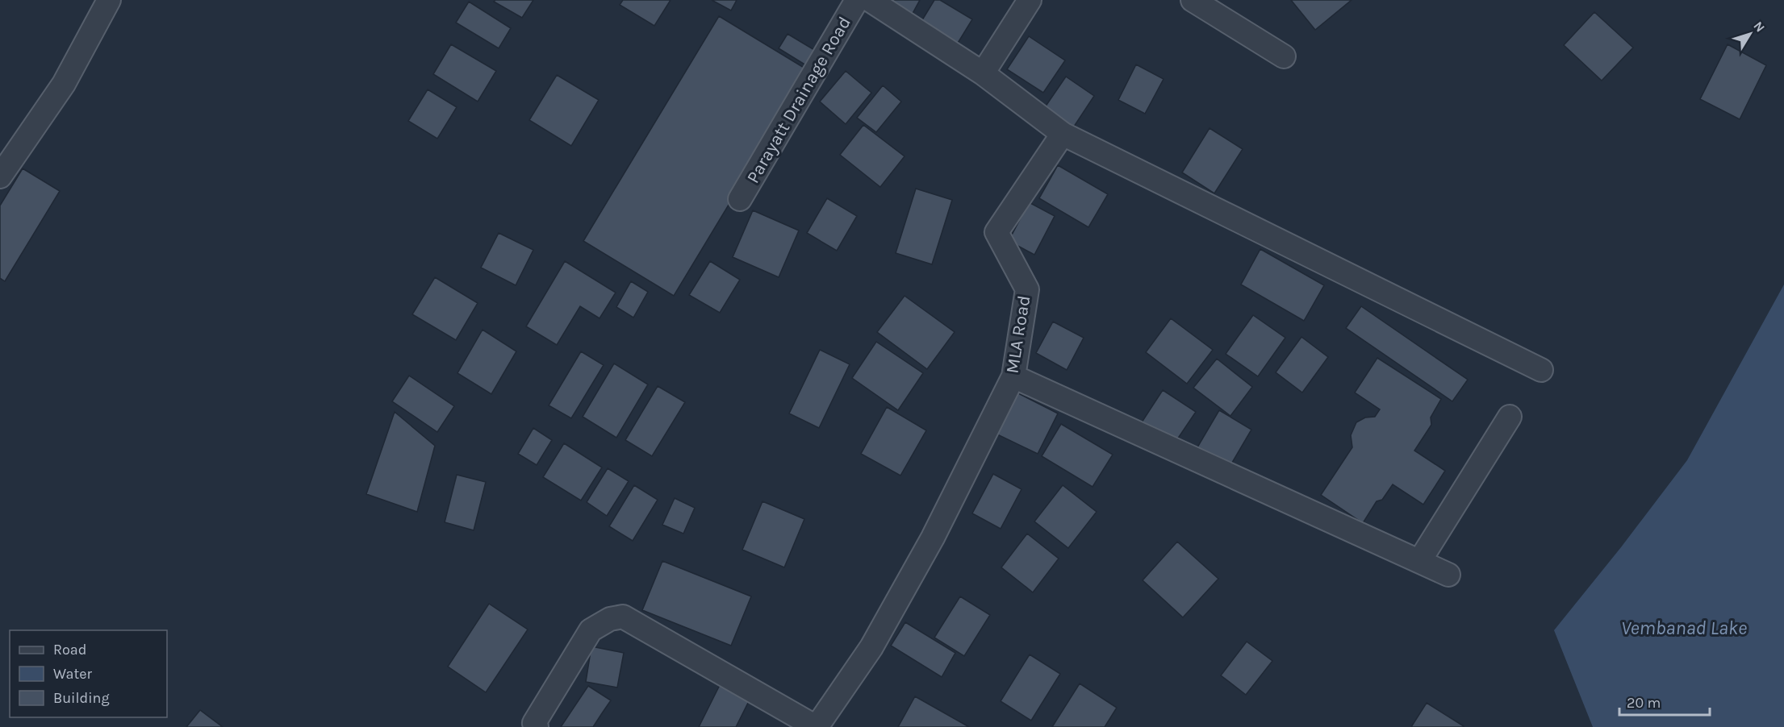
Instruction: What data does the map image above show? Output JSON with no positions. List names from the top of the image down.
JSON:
{
  "streets": {
    "street": ["Parayatt Drainage Road", "MLA Road"]
  },
  "water": ["Vembanad Lake"],
  "legend": ["Road", "Water", "Building"],
  "scale_bar": "20 m",
  "north": "top right"
}
